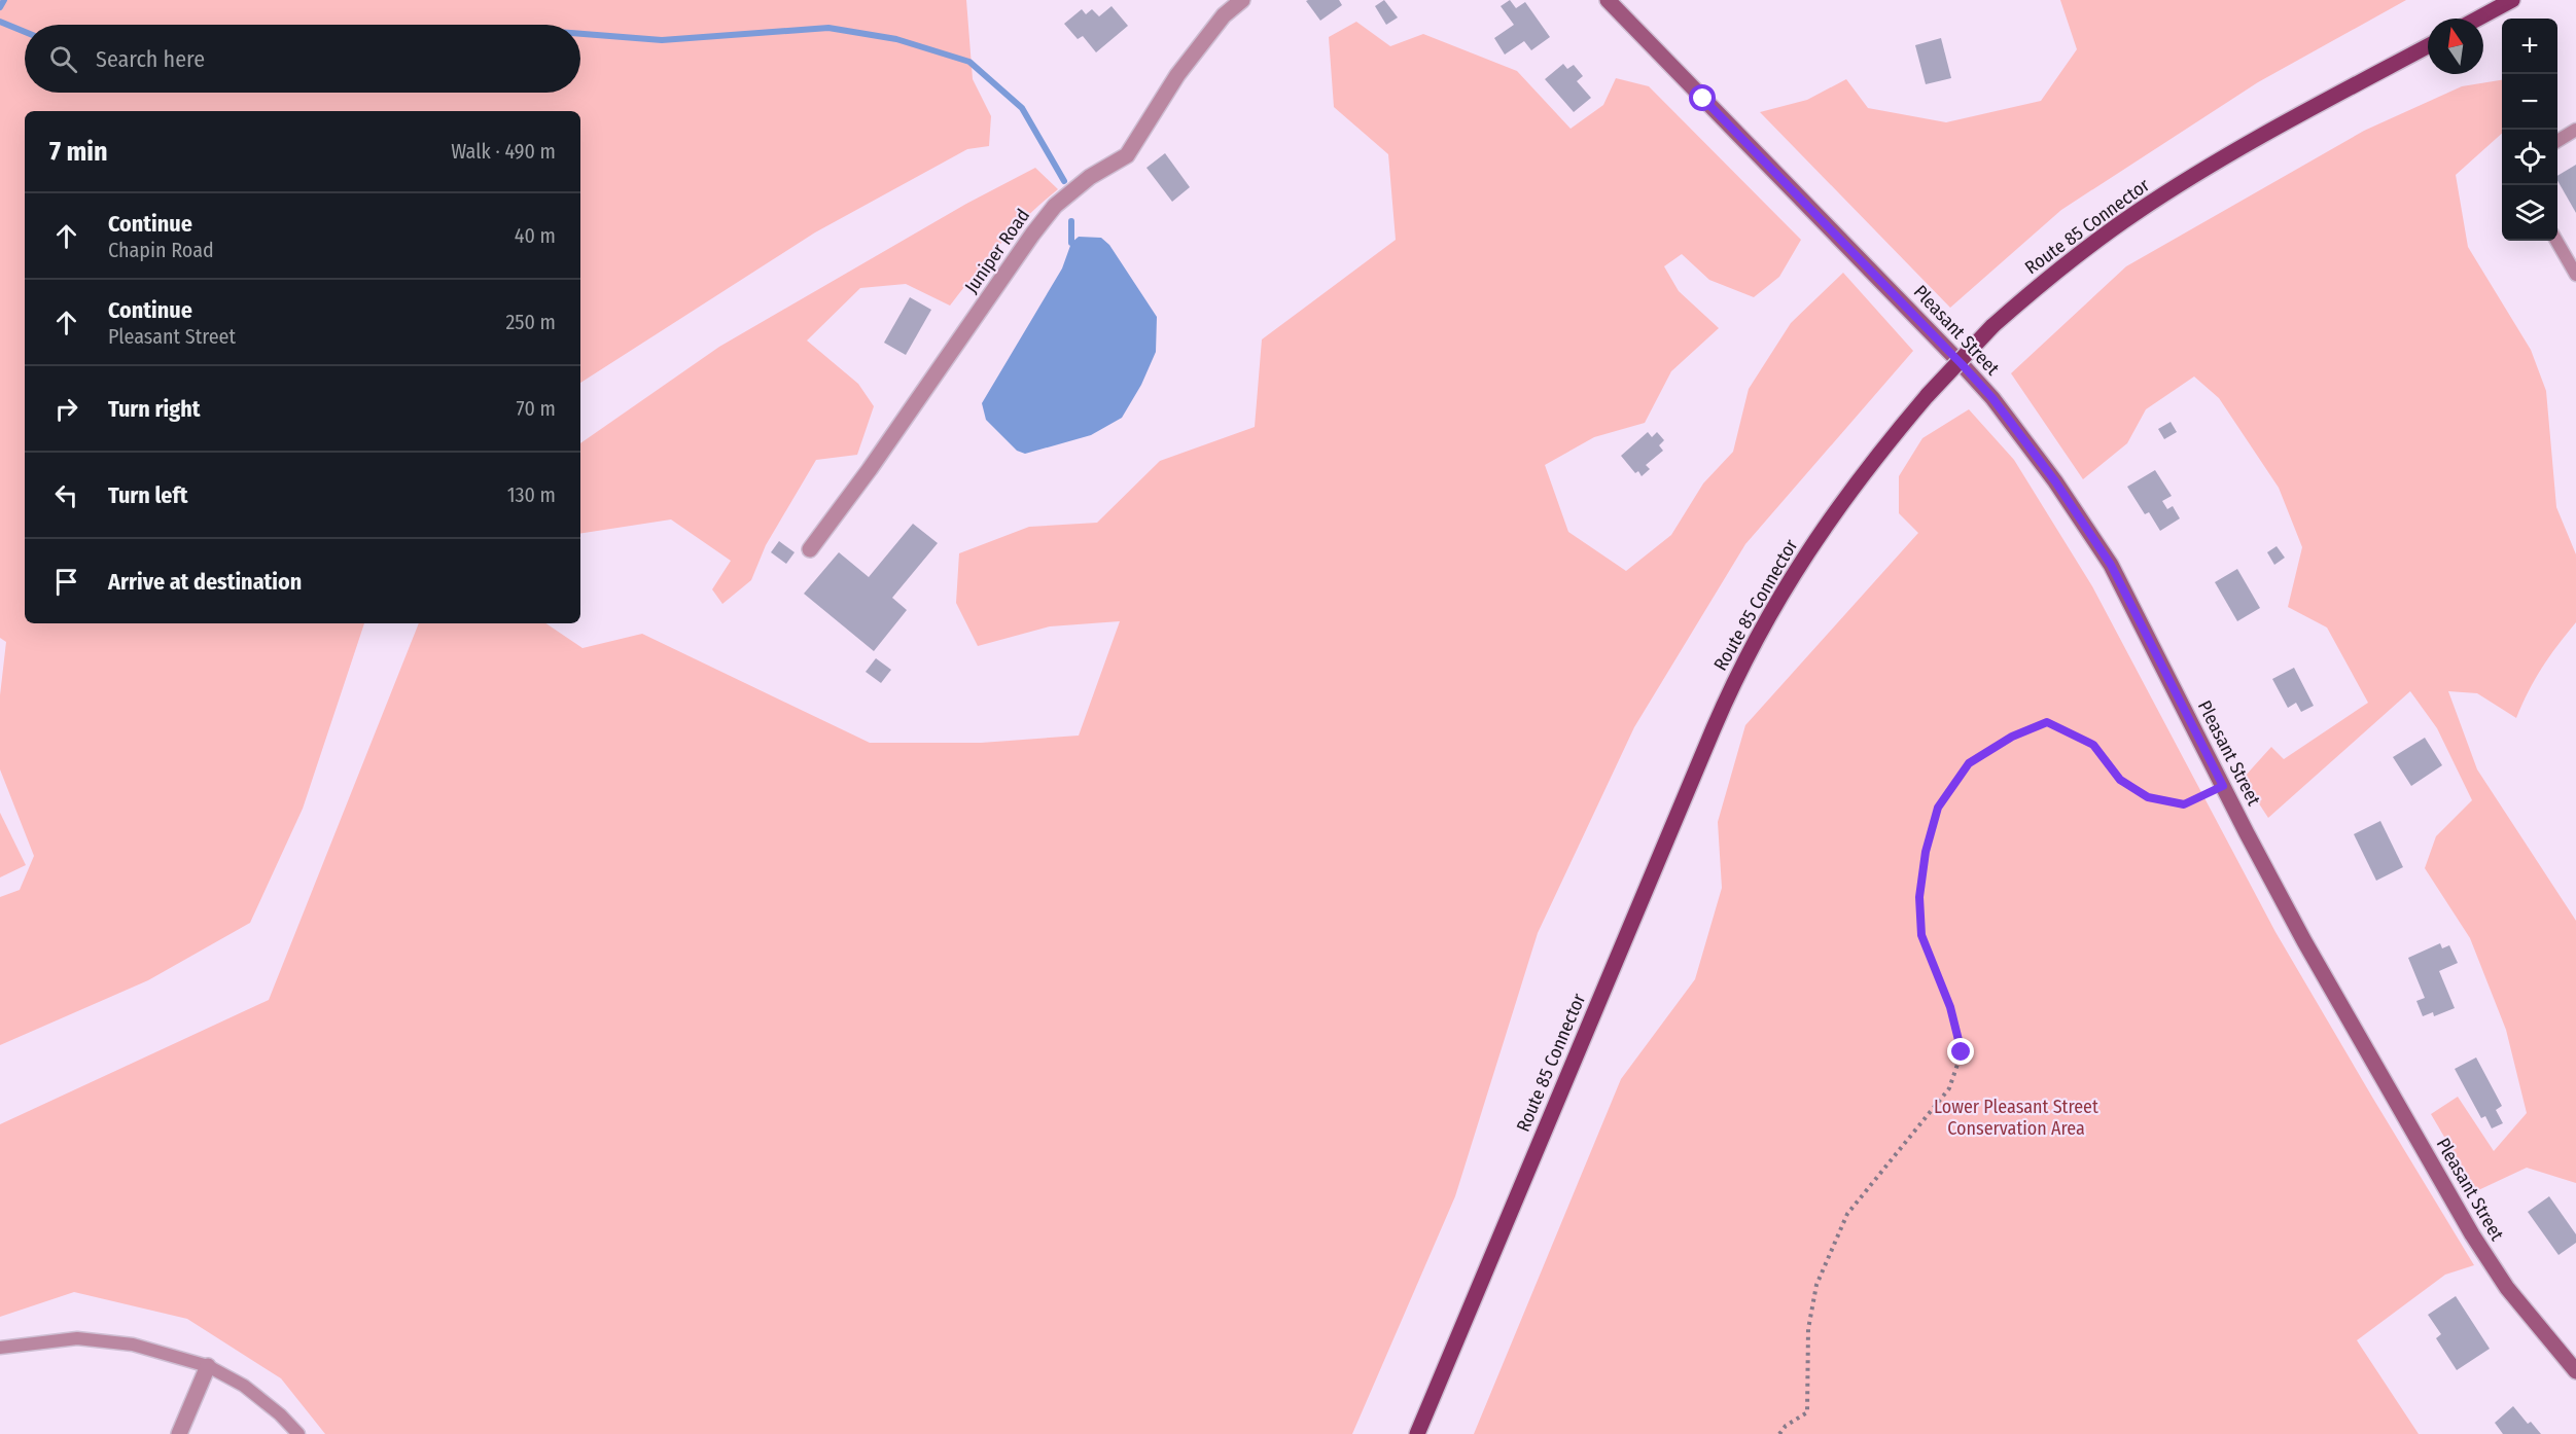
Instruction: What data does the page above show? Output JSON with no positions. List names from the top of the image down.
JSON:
{
  "streets": {
    "main road": ["Route 85 Connector"],
    "street": ["Juniper Road", "Pleasant Street"]
  },
  "parks": ["Lower Pleasant Street Conservation Area"],
  "north": "top",
  "page": {
    "map_buttons": ["+", "−"],
    "search": "Search here",
    "heading": ["7 min", "Walk · 490 m"],
    "list": [
      ["Continue", "Chapin Road", "40 m"],
      ["Continue", "Pleasant Street", "250 m"],
      ["Turn right", "70 m"],
      ["Turn left", "130 m"],
      "Arrive at destination"
    ]
  }
}
